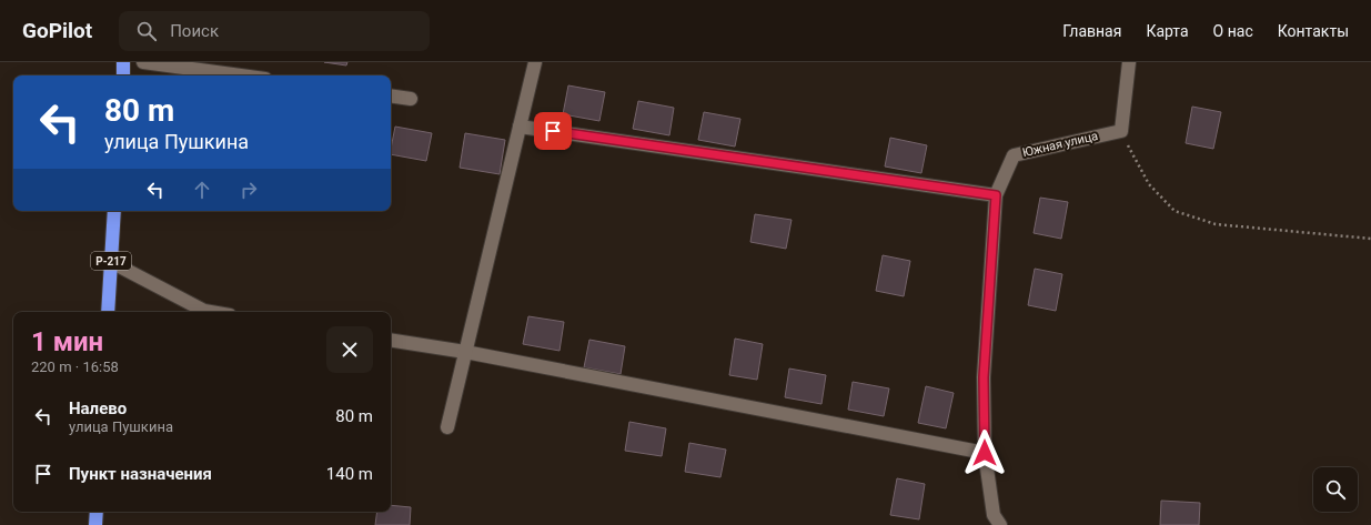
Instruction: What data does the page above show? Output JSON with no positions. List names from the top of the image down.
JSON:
{
  "streets": {
    "highway": ["Р-217"],
    "street": ["Южная улица"]
  },
  "page": {
    "header": "GoPilot",
    "search": "Поиск",
    "nav": [
      "Главная",
      "Карта",
      "О нас",
      "Контакты"
    ],
    "turn": ["80 m", "улица Пушкина"],
    "heading": ["1 мин", "220 m · 16:58"],
    "list": [
      {
        "name": "Налево",
        "note": "улица Пушкина",
        "value": "80 m"
      },
      {
        "name": "Пункт назначения",
        "value": "140 m"
      }
    ]
  }
}
